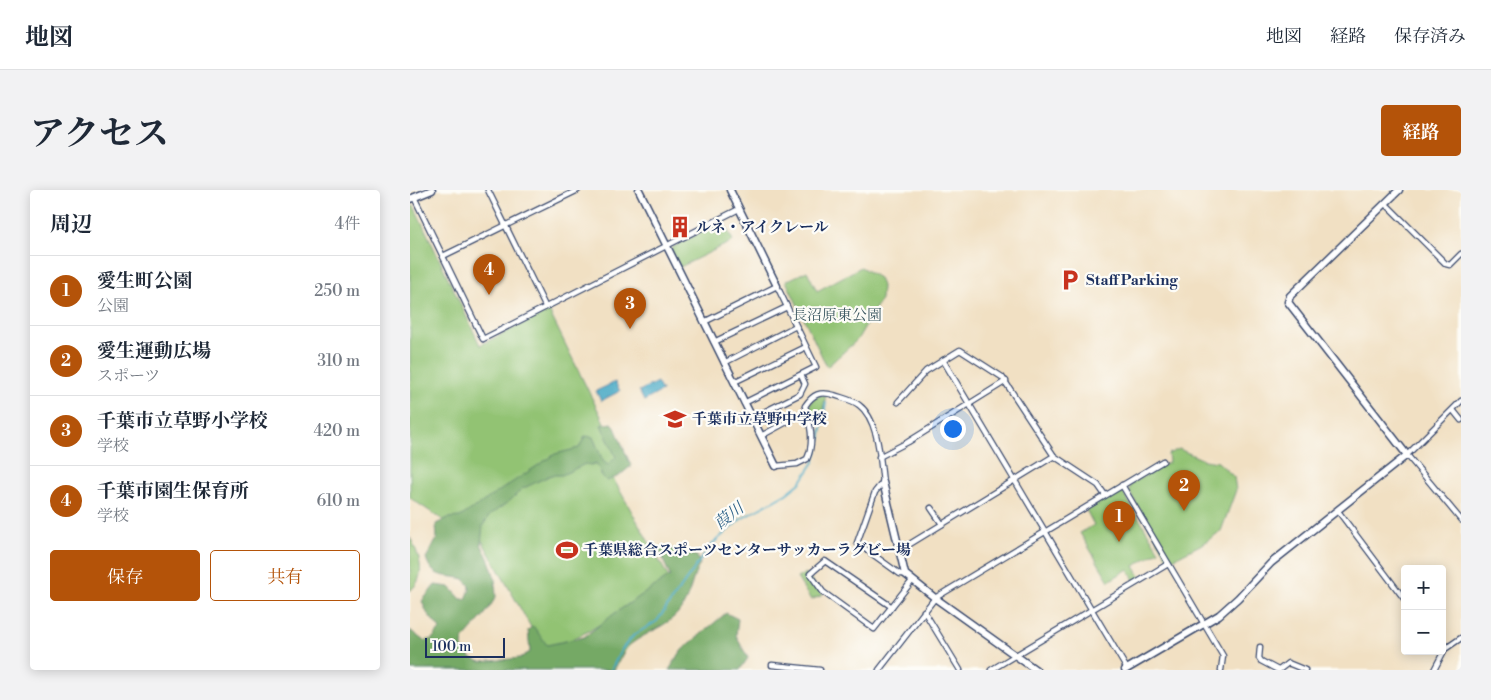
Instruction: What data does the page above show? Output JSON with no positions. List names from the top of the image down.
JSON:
{
  "water": ["葭川"],
  "parks": ["長沼原東公園"],
  "places": {
    "building": ["ルネ・アイクレール"],
    "parking": ["Staff Parking"],
    "school or university": ["千葉市立草野中学校"],
    "sports": ["千葉県総合スポーツセンターサッカーラグビー場"]
  },
  "scale_bar": "100 m",
  "page": {
    "header": "地図",
    "nav": ["地図", "経路", "保存済み"],
    "title": "アクセス",
    "buttons": [
      "経路",
      ["保存", "共有"]
    ],
    "heading": ["周辺", "4件"],
    "pins": [
      "4",
      "3",
      "2",
      "1"
    ],
    "list": [
      {
        "mark": "1",
        "name": "愛生町公園",
        "note": "公園",
        "value": "250 m"
      },
      {
        "mark": "2",
        "name": "愛生運動広場",
        "note": "スポーツ",
        "value": "310 m"
      },
      {
        "mark": "3",
        "name": "千葉市立草野小学校",
        "note": "学校",
        "value": "420 m"
      },
      {
        "mark": "4",
        "name": "千葉市園生保育所",
        "note": "学校",
        "value": "610 m"
      }
    ],
    "map_buttons": ["+", "−"],
    "scale": "100 m"
  }
}
